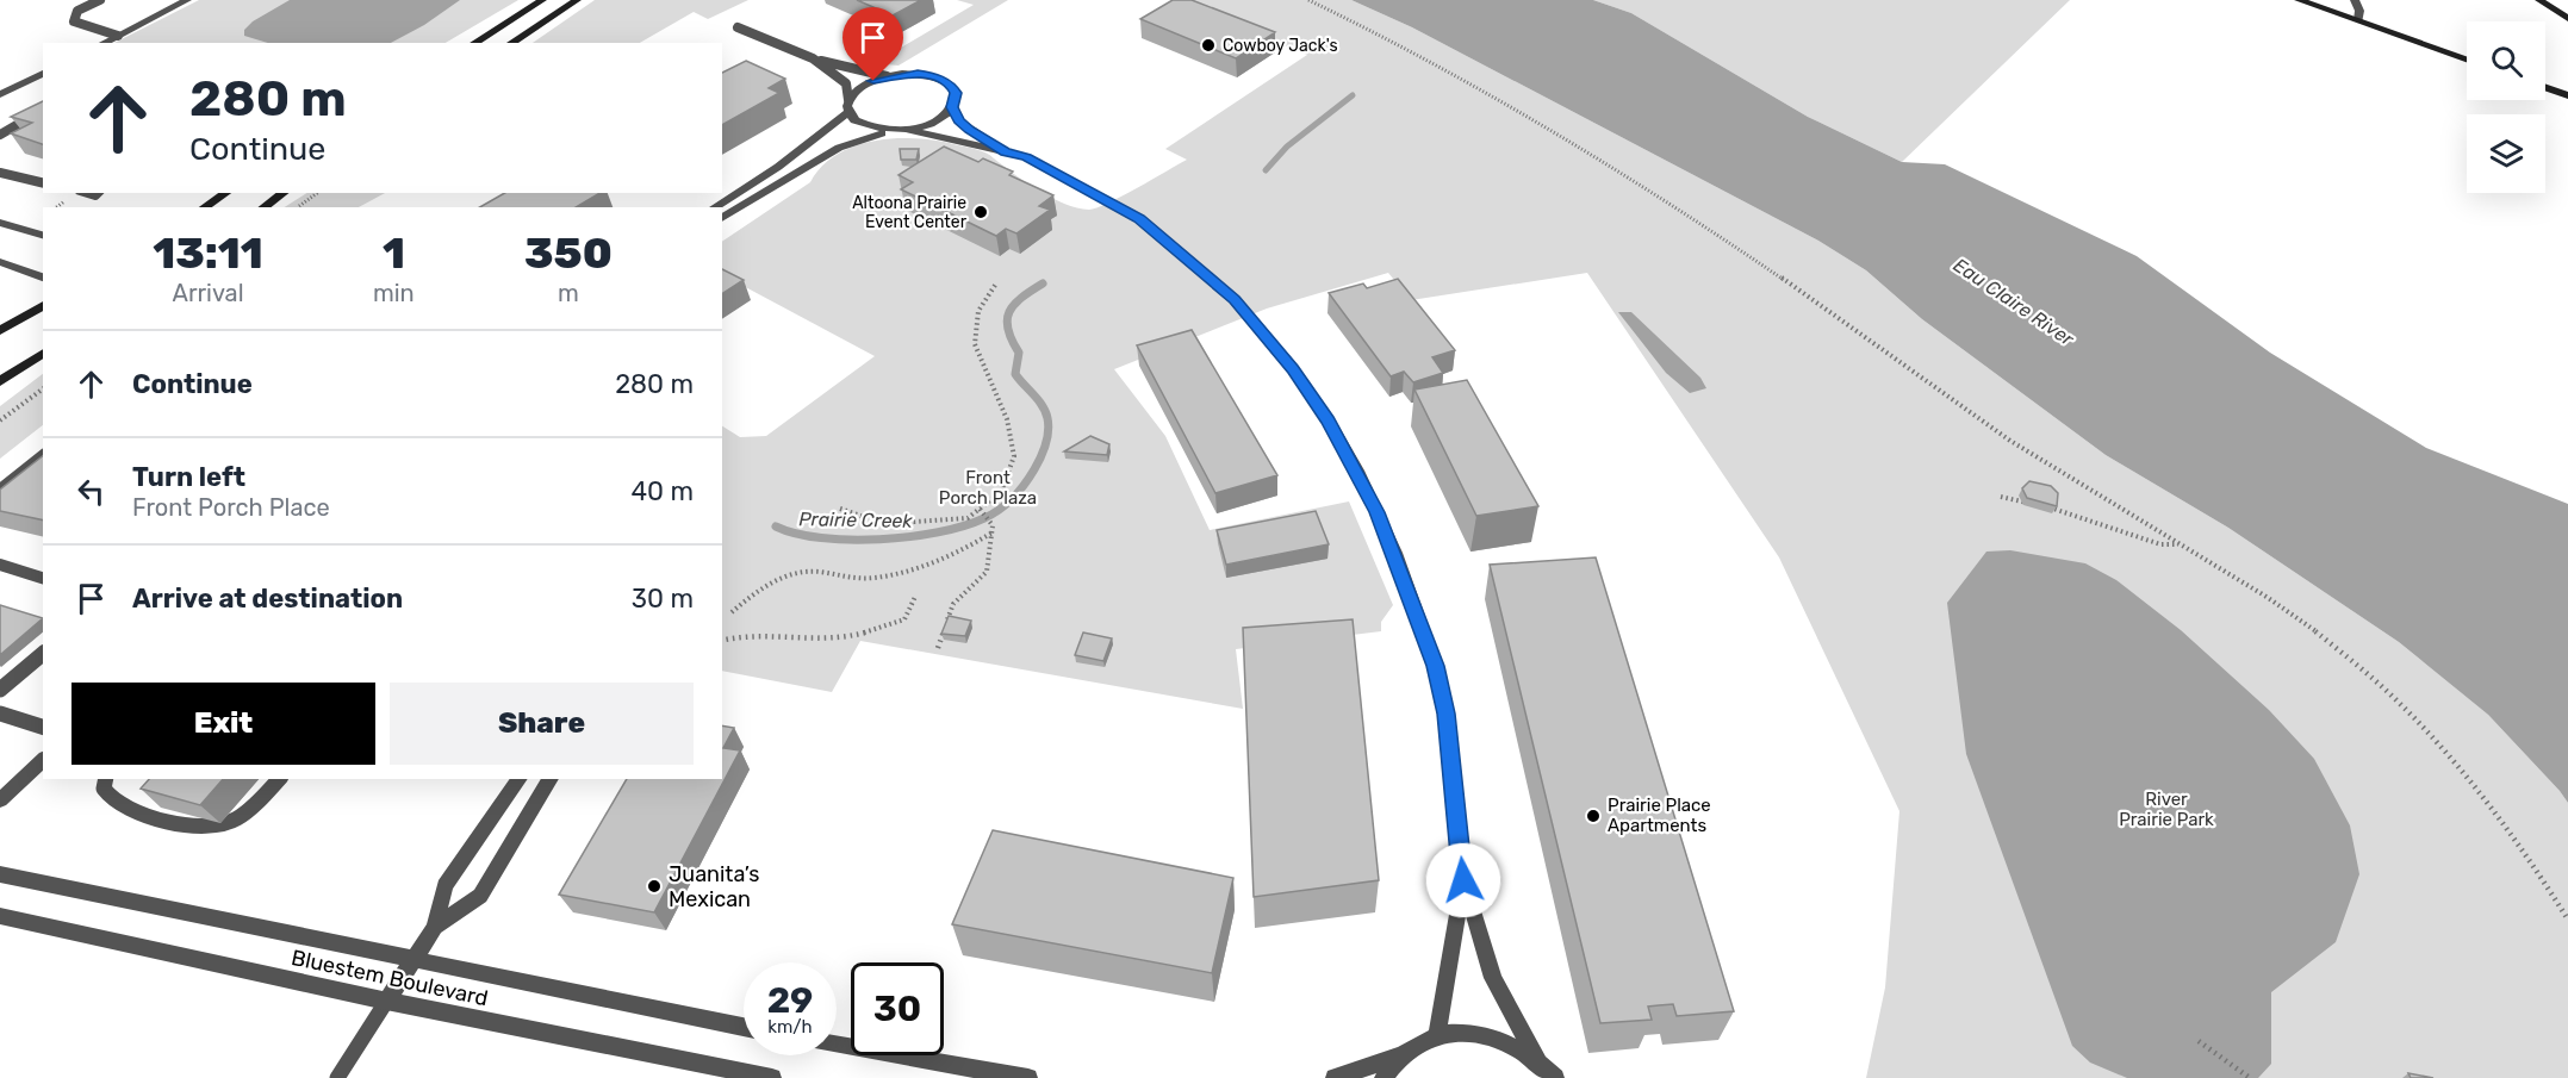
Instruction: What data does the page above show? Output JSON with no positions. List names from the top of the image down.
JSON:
{
  "streets": {
    "street": ["Bluestem Boulevard"]
  },
  "water": ["Eau Claire River", "Prairie Creek"],
  "parks": ["Front Porch Plaza", "River Prairie Park"],
  "places": [
    "Cowboy Jack's",
    "Altoona Prairie Event Center",
    "Prairie Place Apartments",
    "Juanita’s Mexican"
  ],
  "page": {
    "turn": ["280 m", "Continue"],
    "eta": [
      "13:11",
      "Arrival",
      "1",
      "min",
      "350",
      "m"
    ],
    "list": [
      {
        "name": "Continue",
        "value": "280 m"
      },
      {
        "name": "Turn left",
        "note": "Front Porch Place",
        "value": "40 m"
      },
      {
        "name": "Arrive at destination",
        "value": "30 m"
      }
    ],
    "buttons": ["Exit", "Share"],
    "speed": "29 km/h",
    "limit": "30"
  }
}
